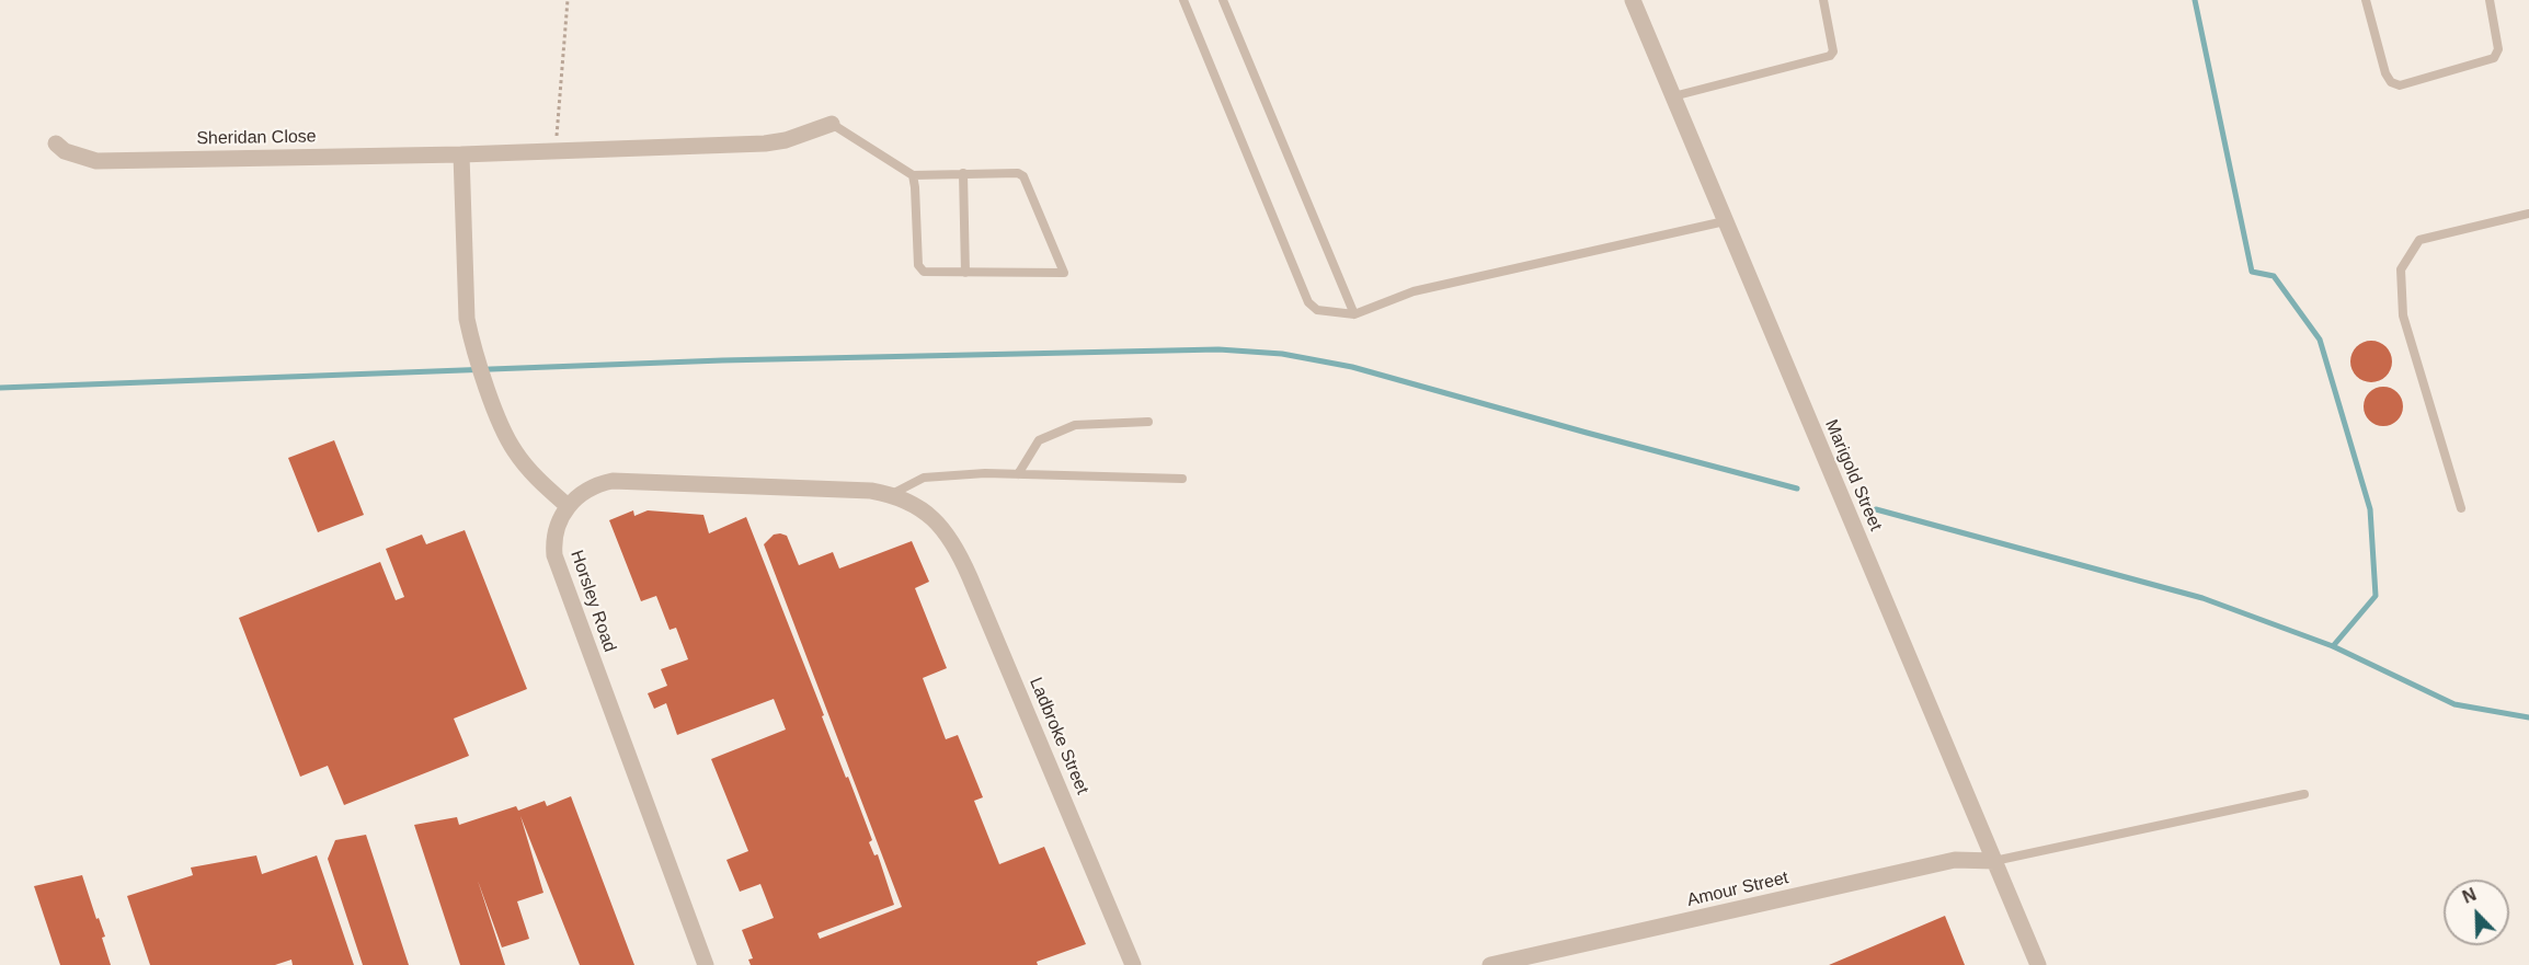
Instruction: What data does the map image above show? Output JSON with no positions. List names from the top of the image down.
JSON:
{
  "streets": {
    "street": [
      "Sheridan Close",
      "Marigold Street",
      "Horsley Road",
      "Ladbroke Street",
      "Amour Street"
    ]
  },
  "crossings": [
    ["Marigold Street", "Amour Street"],
    ["Horsley Road", "Ladbroke Street"]
  ],
  "north": "top left"
}
